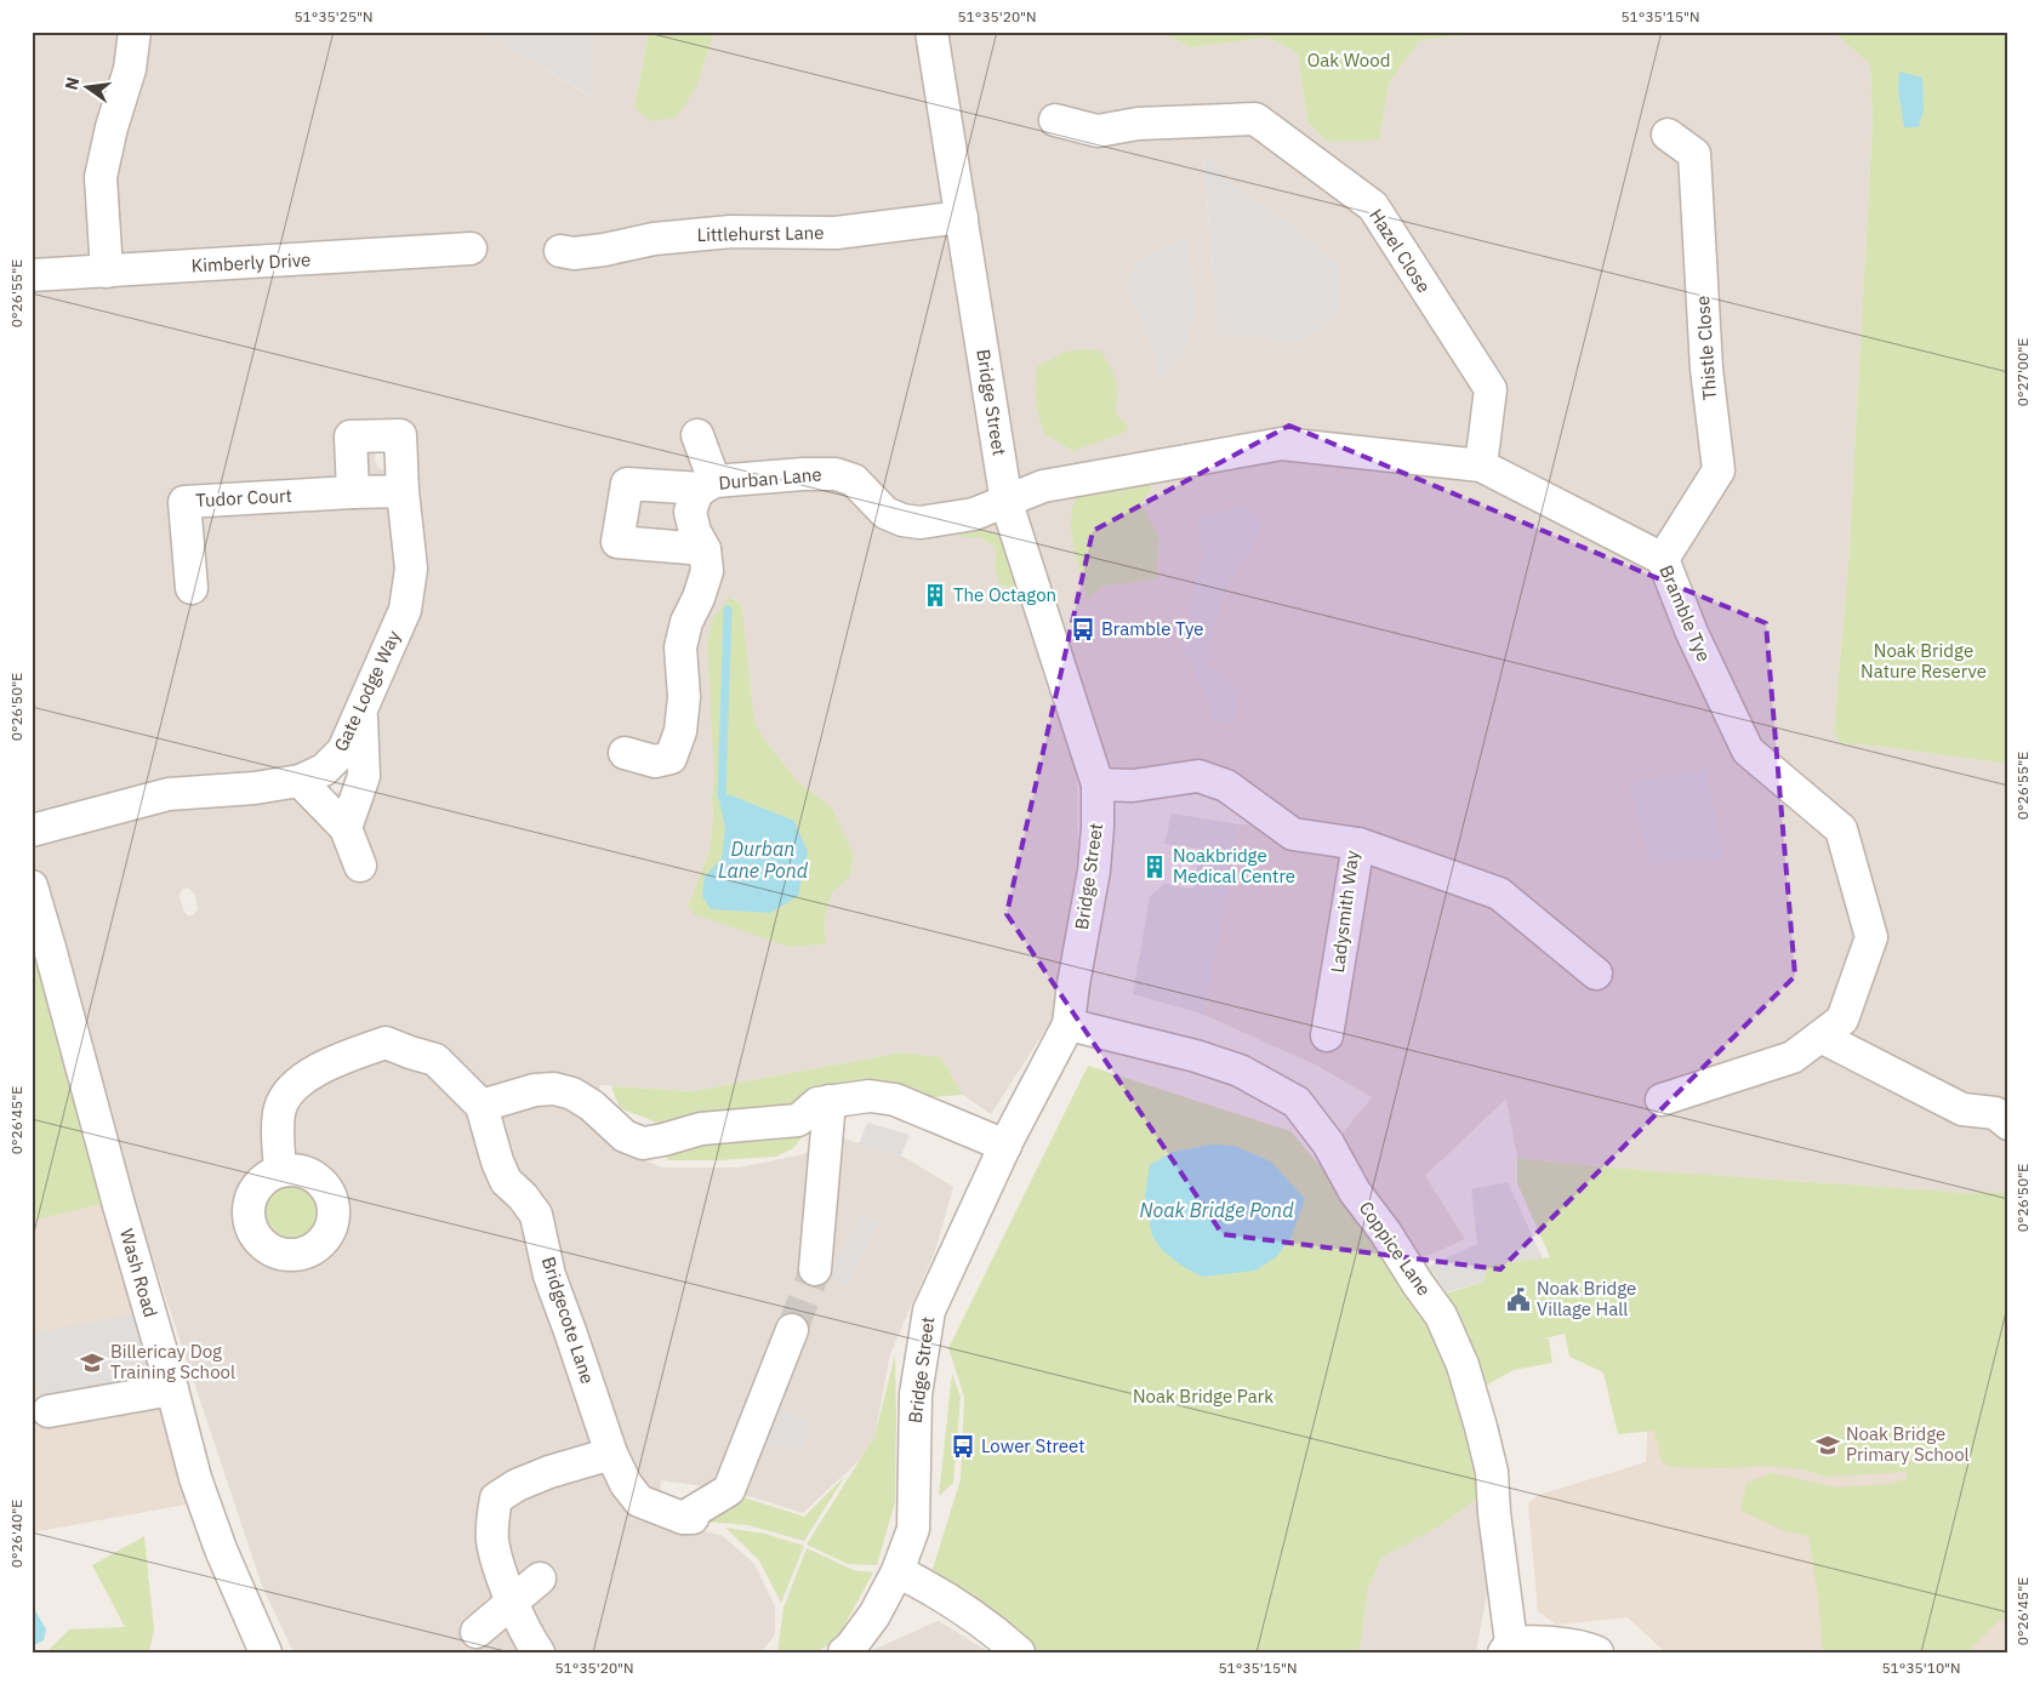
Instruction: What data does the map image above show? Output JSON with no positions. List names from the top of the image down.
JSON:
{
  "streets": {
    "street": [
      "Littlehurst Lane",
      "Hazel Close",
      "Kimberly Drive",
      "Thistle Close",
      "Bridge Street",
      "Durban Lane",
      "Tudor Court",
      "Bramble Tye",
      "Gate Lodge Way",
      "Ladysmith Way",
      "Coppice Lane",
      "Wash Road",
      "Bridgecote Lane"
    ]
  },
  "crossings": [
    ["Littlehurst Lane", "Bridge Street"],
    ["Hazel Close", "Bramble Tye"],
    ["Thistle Close", "Bramble Tye"],
    ["Bridge Street", "Durban Lane"],
    ["Bridge Street", "Bramble Tye"],
    ["Bridge Street", "Ladysmith Way"],
    ["Bridge Street", "Coppice Lane"],
    ["Durban Lane", "Bramble Tye"],
    ["Tudor Court", "Gate Lodge Way"]
  ],
  "water": ["Durban Lane Pond", "Noak Bridge Pond"],
  "parks": ["Oak Wood", "Noak Bridge Nature Reserve", "Noak Bridge Park"],
  "places": {
    "building": ["The Octagon", "Noakbridge Medical Centre"],
    "bus stop": ["Bramble Tye", "Lower Street"],
    "public building": ["Noak Bridge Village Hall"],
    "school or university": ["Billericay Dog Training School", "Noak Bridge Primary School"]
  },
  "north": "left",
  "coordinates": [
    "51°35'25\"N",
    "51°35'20\"N",
    "51°35'15\"N",
    "0°26'55\"E",
    "0°27'00\"E",
    "0°26'50\"E",
    "0°26'45\"E",
    "0°26'40\"E",
    "51°35'10\"N"
  ]
}
